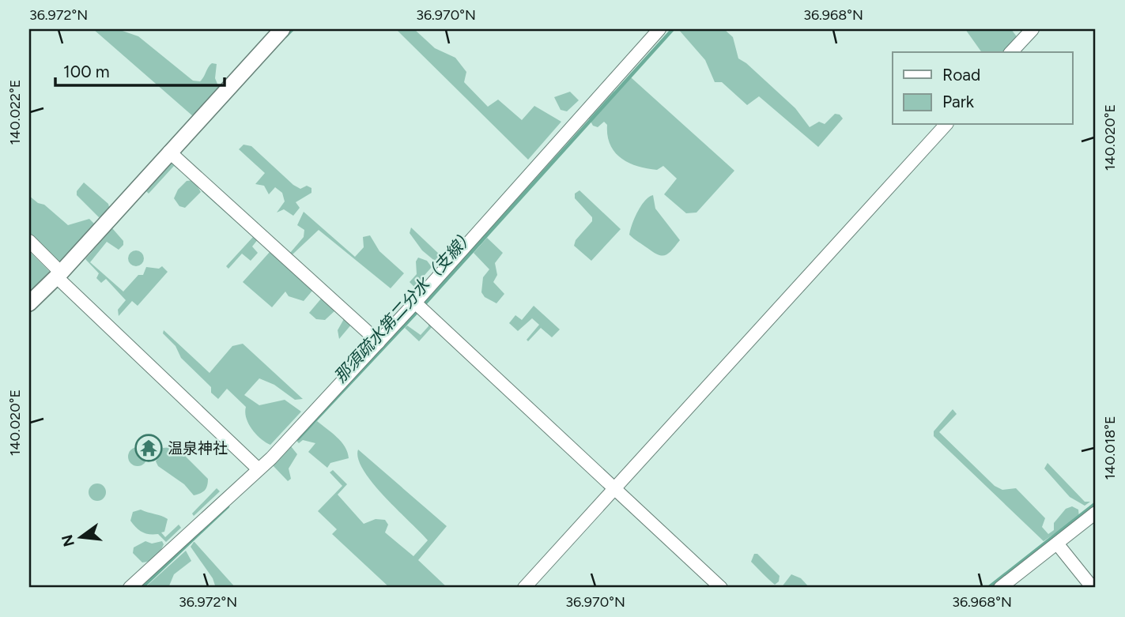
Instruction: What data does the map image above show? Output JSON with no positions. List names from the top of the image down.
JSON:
{
  "water": ["那須疏水第二分水（支線）"],
  "places": {
    "temple": ["温泉神社"]
  },
  "legend": ["Road", "Park"],
  "scale_bar": "100 m",
  "north": "left",
  "coordinates": [
    "36.972°N",
    "36.970°N",
    "36.968°N",
    "140.022°E",
    "140.020°E",
    "140.018°E"
  ]
}
